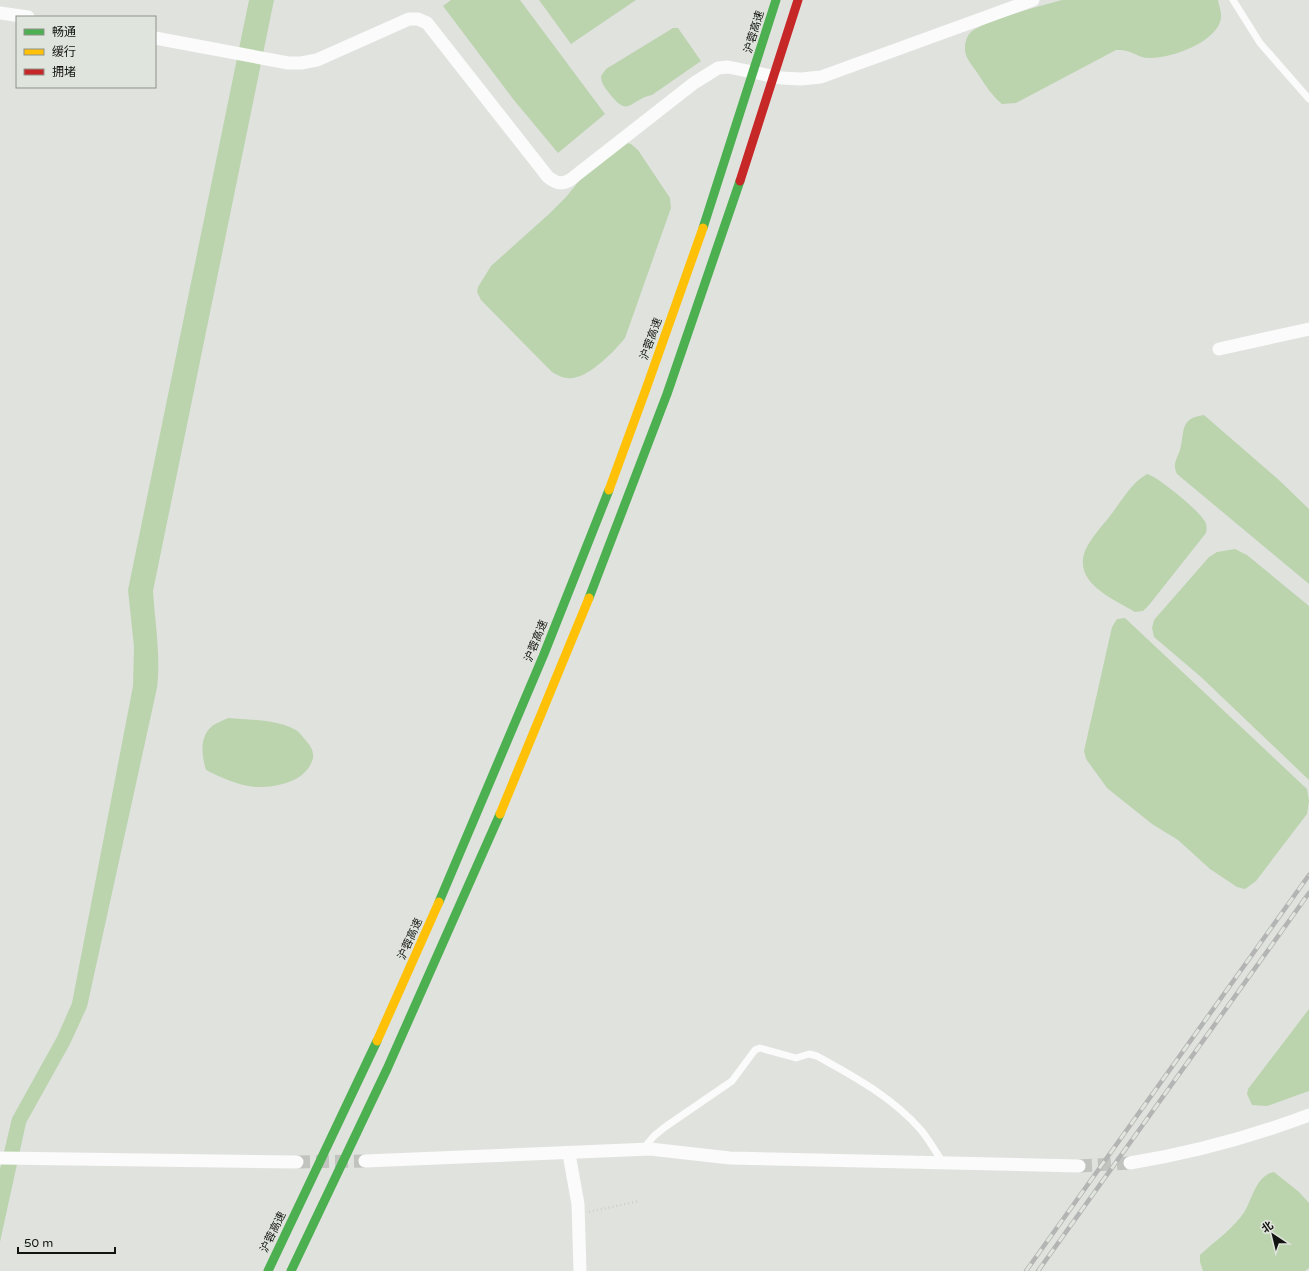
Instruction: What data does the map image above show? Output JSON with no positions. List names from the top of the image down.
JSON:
{
  "streets": {
    "highway": ["沪蓉高速"]
  },
  "legend": ["畅通", "缓行", "拥堵"],
  "scale_bar": "50 m",
  "north": "top left"
}
